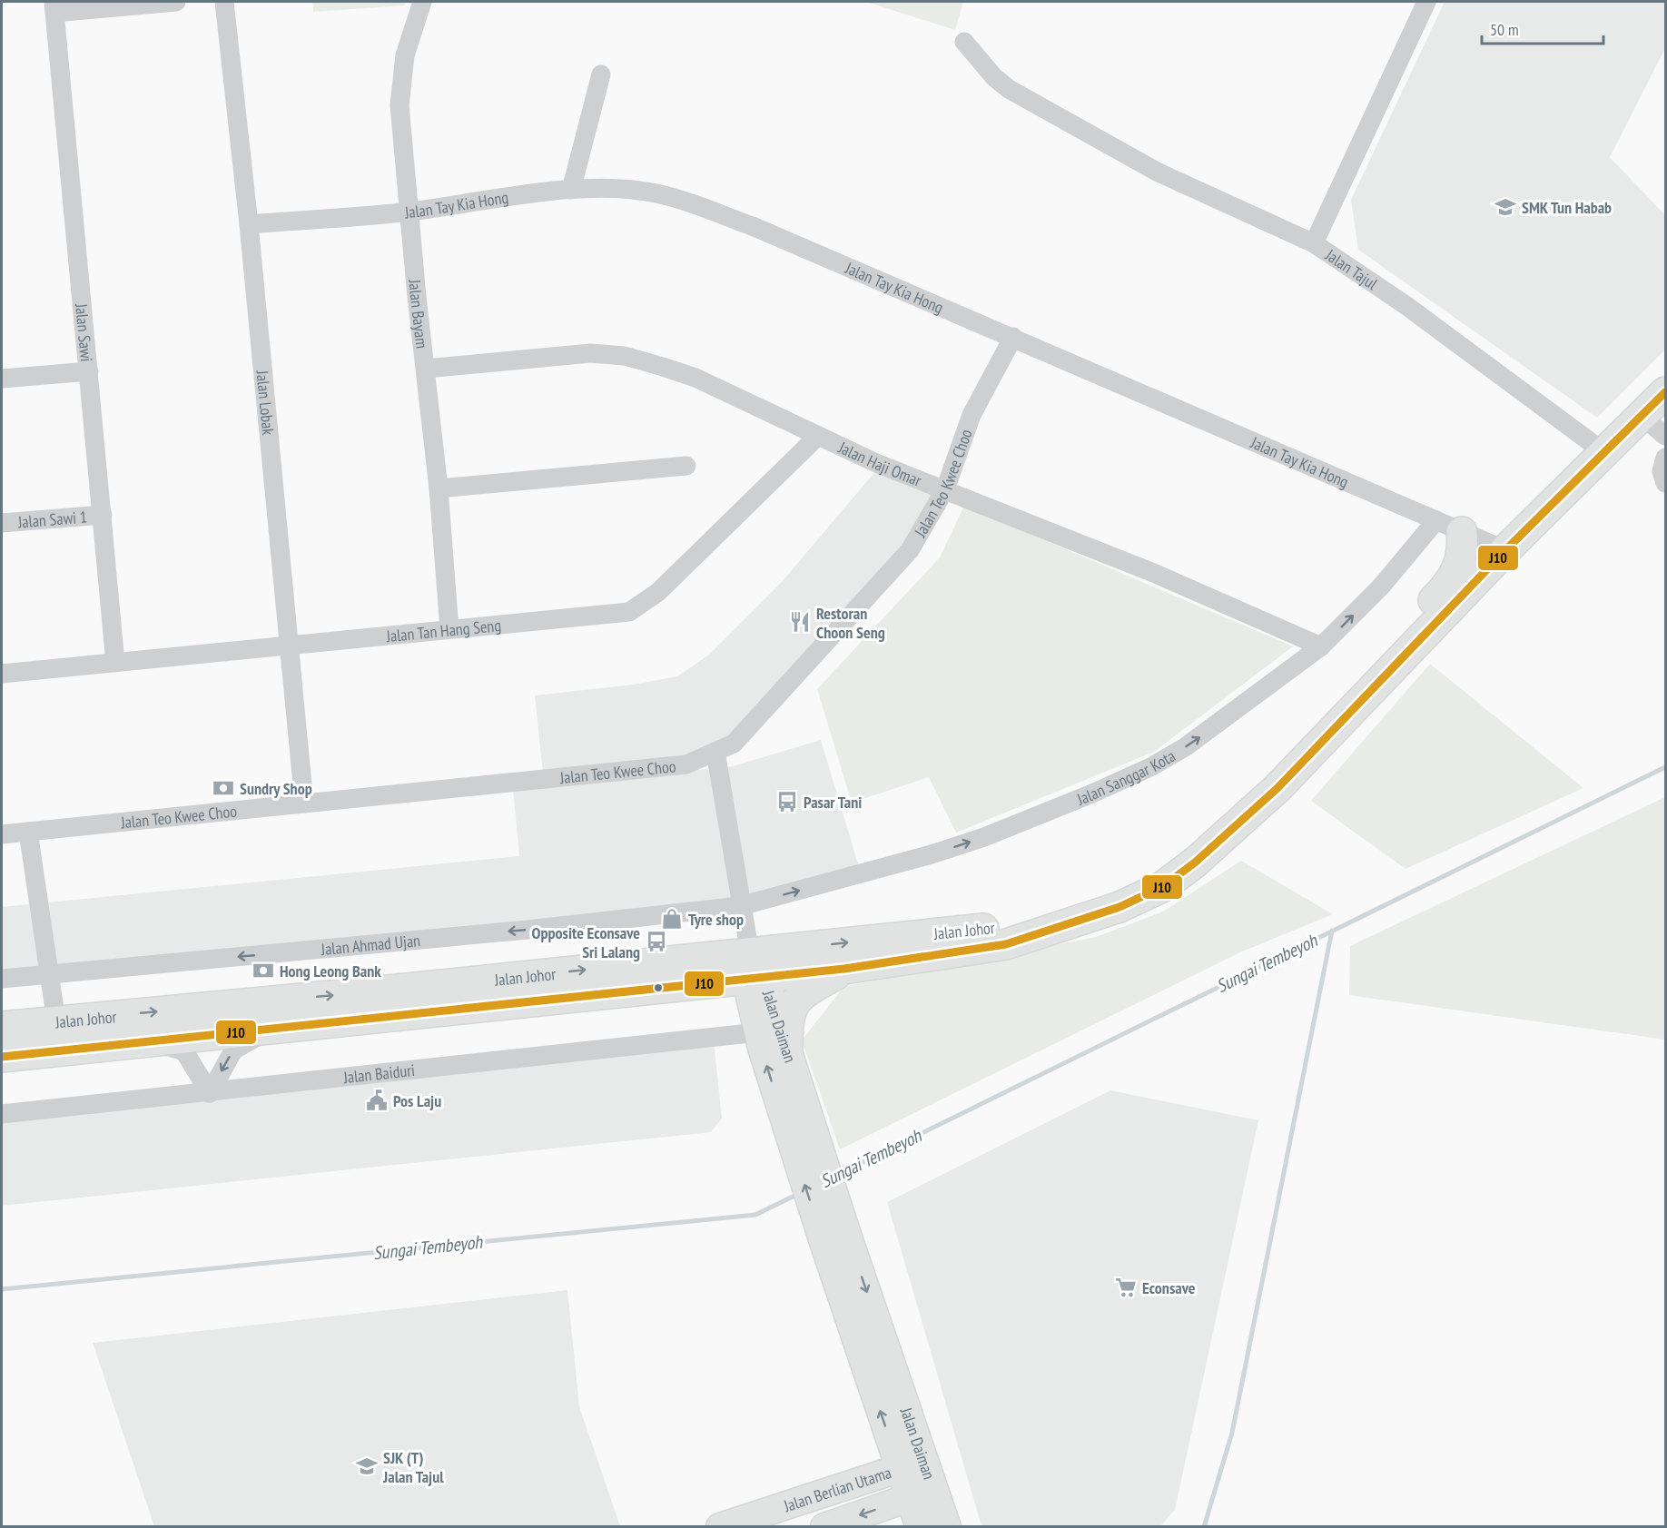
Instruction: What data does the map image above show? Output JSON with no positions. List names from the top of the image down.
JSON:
{
  "streets": {
    "highway": ["Jalan Johor"],
    "street": [
      "Jalan Tay Kia Hong",
      "Jalan Tajul",
      "Jalan Bayam",
      "Jalan Sawi",
      "Jalan Lobak",
      "Jalan Haji Omar",
      "Jalan Teo Kwee Choo",
      "Jalan Sawi 1",
      "Jalan Tan Hang Seng",
      "Jalan Sanggar Kota",
      "Jalan Ahmad Ujan",
      "Jalan Daiman",
      "Jalan Baiduri",
      "Jalan Berlian Utama"
    ]
  },
  "crossings": [
    ["Jalan Tay Kia Hong", "Jalan Bayam"],
    ["Jalan Tay Kia Hong", "Jalan Lobak"],
    ["Jalan Tay Kia Hong", "Jalan Teo Kwee Choo"],
    ["Jalan Tay Kia Hong", "Jalan Sanggar Kota"],
    ["Jalan Tay Kia Hong", "Jalan Johor"],
    ["Jalan Tajul", "Jalan Johor"],
    ["Jalan Bayam", "Jalan Haji Omar"],
    ["Jalan Bayam", "Jalan Tan Hang Seng"],
    ["Jalan Sawi", "Jalan Sawi 1"],
    ["Jalan Sawi", "Jalan Tan Hang Seng"],
    ["Jalan Lobak", "Jalan Teo Kwee Choo"],
    ["Jalan Lobak", "Jalan Tan Hang Seng"],
    ["Jalan Haji Omar", "Jalan Teo Kwee Choo"],
    ["Jalan Haji Omar", "Jalan Tan Hang Seng"],
    ["Jalan Haji Omar", "Jalan Sanggar Kota"],
    ["Jalan Sanggar Kota", "Jalan Ahmad Ujan"],
    ["Jalan Johor", "Jalan Daiman"],
    ["Jalan Daiman", "Jalan Baiduri"],
    ["Jalan Daiman", "Jalan Berlian Utama"]
  ],
  "one_way": ["Jalan Sanggar Kota", "Jalan Ahmad Ujan"],
  "water": ["Sungai Tembeyoh"],
  "places": {
    "school or university": ["SMK Tun Habab", "SJK (T) Jalan Tajul"],
    "restaurant": ["Restoran Choon Seng"],
    "bank": ["Sundry Shop", "Hong Leong Bank"],
    "bus stop": ["Pasar Tani", "Opposite Econsave Sri Lalang"],
    "shop": ["Tyre shop"],
    "public building": ["Pos Laju"],
    "supermarket": ["Econsave"]
  },
  "lines": ["transit line J10"],
  "scale_bar": "50 m"
}
